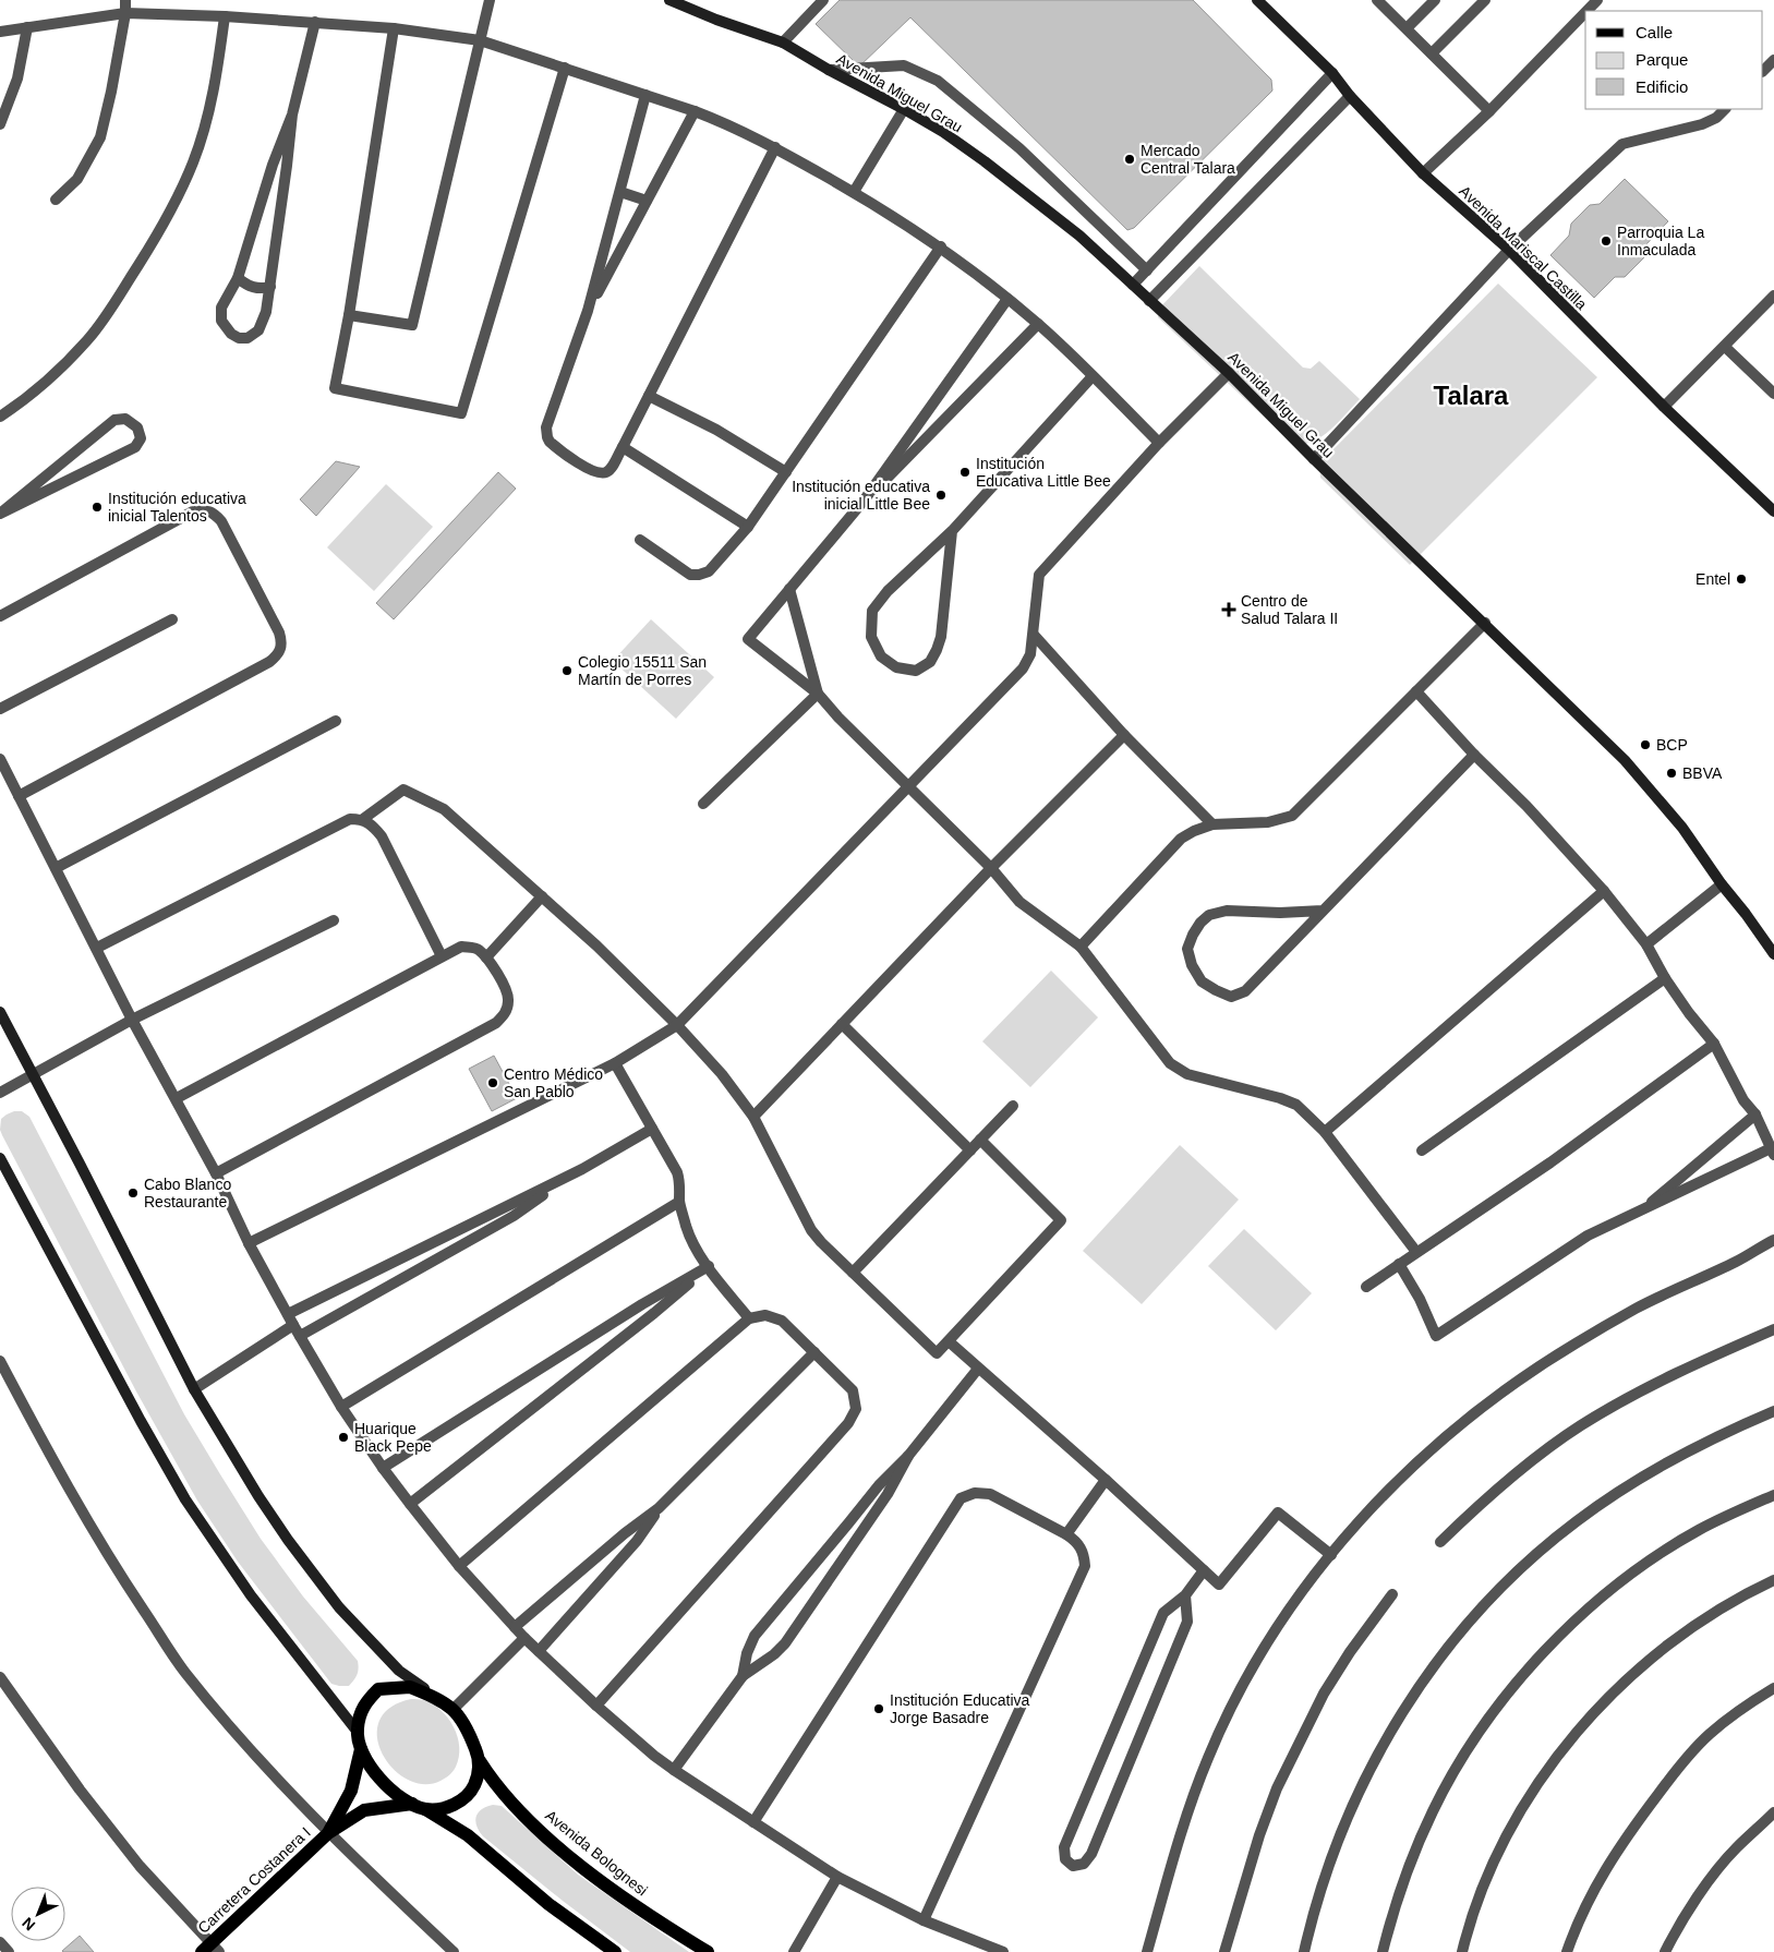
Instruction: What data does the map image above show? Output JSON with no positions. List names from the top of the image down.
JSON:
{
  "streets": {
    "main road": [
      "Avenida Miguel Grau",
      "Avenida Mariscal Castilla",
      "Avenida Bolognesi",
      "Carretera Costanera I"
    ]
  },
  "crossings": [
    ["Avenida Bolognesi", "Carretera Costanera I"]
  ],
  "districts": ["Talara"],
  "places": {
    "other": [
      "Mercado Central Talara",
      "Parroquia La Inmaculada",
      "Institución Educativa Little Bee",
      "Institución educativa inicial Little Bee",
      "Institución educativa inicial Talentos",
      "Entel",
      "Colegio 15511 San Martín de Porres",
      "BCP",
      "BBVA",
      "Centro Médico San Pablo",
      "Cabo Blanco Restaurante",
      "Huarique Black Pepe",
      "Institución Educativa Jorge Basadre"
    ],
    "health": ["Centro de Salud Talara II"]
  },
  "legend": ["Calle", "Parque", "Edificio"],
  "north": "bottom left"
}
